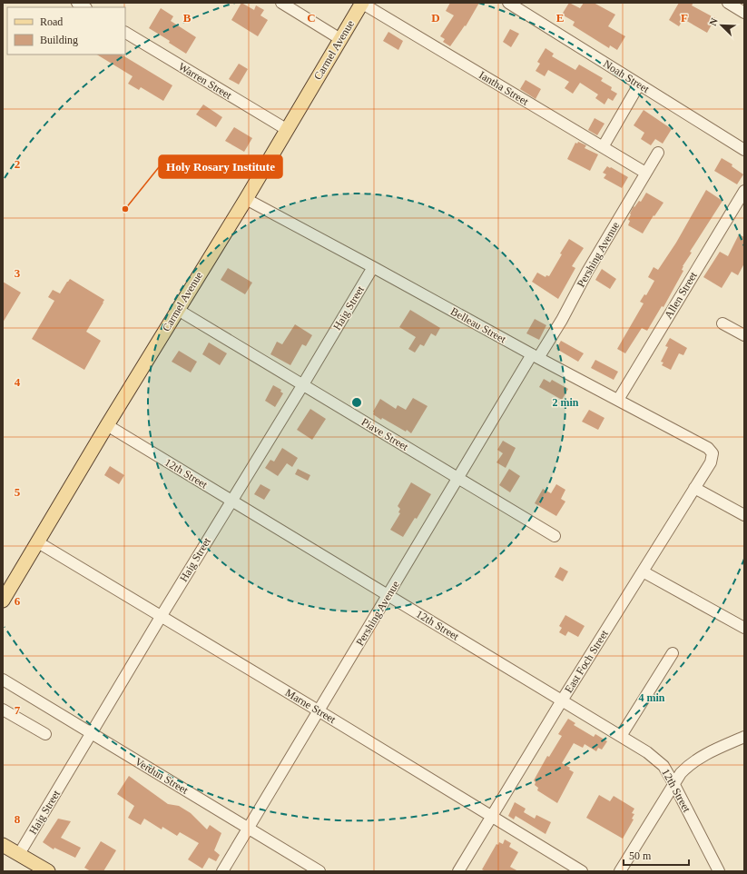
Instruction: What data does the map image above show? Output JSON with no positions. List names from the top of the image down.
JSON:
{
  "streets": {
    "main road": ["Carmel Avenue"],
    "street": [
      "Noah Street",
      "Warren Street",
      "Iantha Street",
      "Pershing Avenue",
      "Allen Street",
      "Haig Street",
      "Belleau Street",
      "Piave Street",
      "12th Street",
      "East Foch Street",
      "Marne Street",
      "Verdun Street"
    ]
  },
  "crossings": [
    ["Carmel Avenue", "Warren Street"],
    ["Carmel Avenue", "Iantha Street"],
    ["Carmel Avenue", "Belleau Street"],
    ["Carmel Avenue", "Piave Street"],
    ["Carmel Avenue", "12th Street"],
    ["Carmel Avenue", "Marne Street"],
    ["Iantha Street", "Pershing Avenue"],
    ["Pershing Avenue", "Belleau Street"],
    ["Pershing Avenue", "Piave Street"],
    ["Pershing Avenue", "12th Street"],
    ["Pershing Avenue", "Marne Street"],
    ["Pershing Avenue", "Verdun Street"],
    ["Allen Street", "Belleau Street"],
    ["Haig Street", "Belleau Street"],
    ["Haig Street", "Piave Street"],
    ["Haig Street", "12th Street"],
    ["Haig Street", "Marne Street"],
    ["Haig Street", "Verdun Street"],
    ["Belleau Street", "East Foch Street"],
    ["12th Street", "East Foch Street"],
    ["East Foch Street", "Marne Street"]
  ],
  "places": ["Holy Rosary Institute"],
  "legend": ["Road", "Building"],
  "scale_bar": "50 m",
  "north": "top left",
  "grid": {
    "columns": [
      "B",
      "C",
      "D",
      "E",
      "F"
    ],
    "rows": [
      "2",
      "3",
      "4",
      "5",
      "6",
      "7",
      "8"
    ]
  },
  "rings": ["2 min", "4 min"]
}
